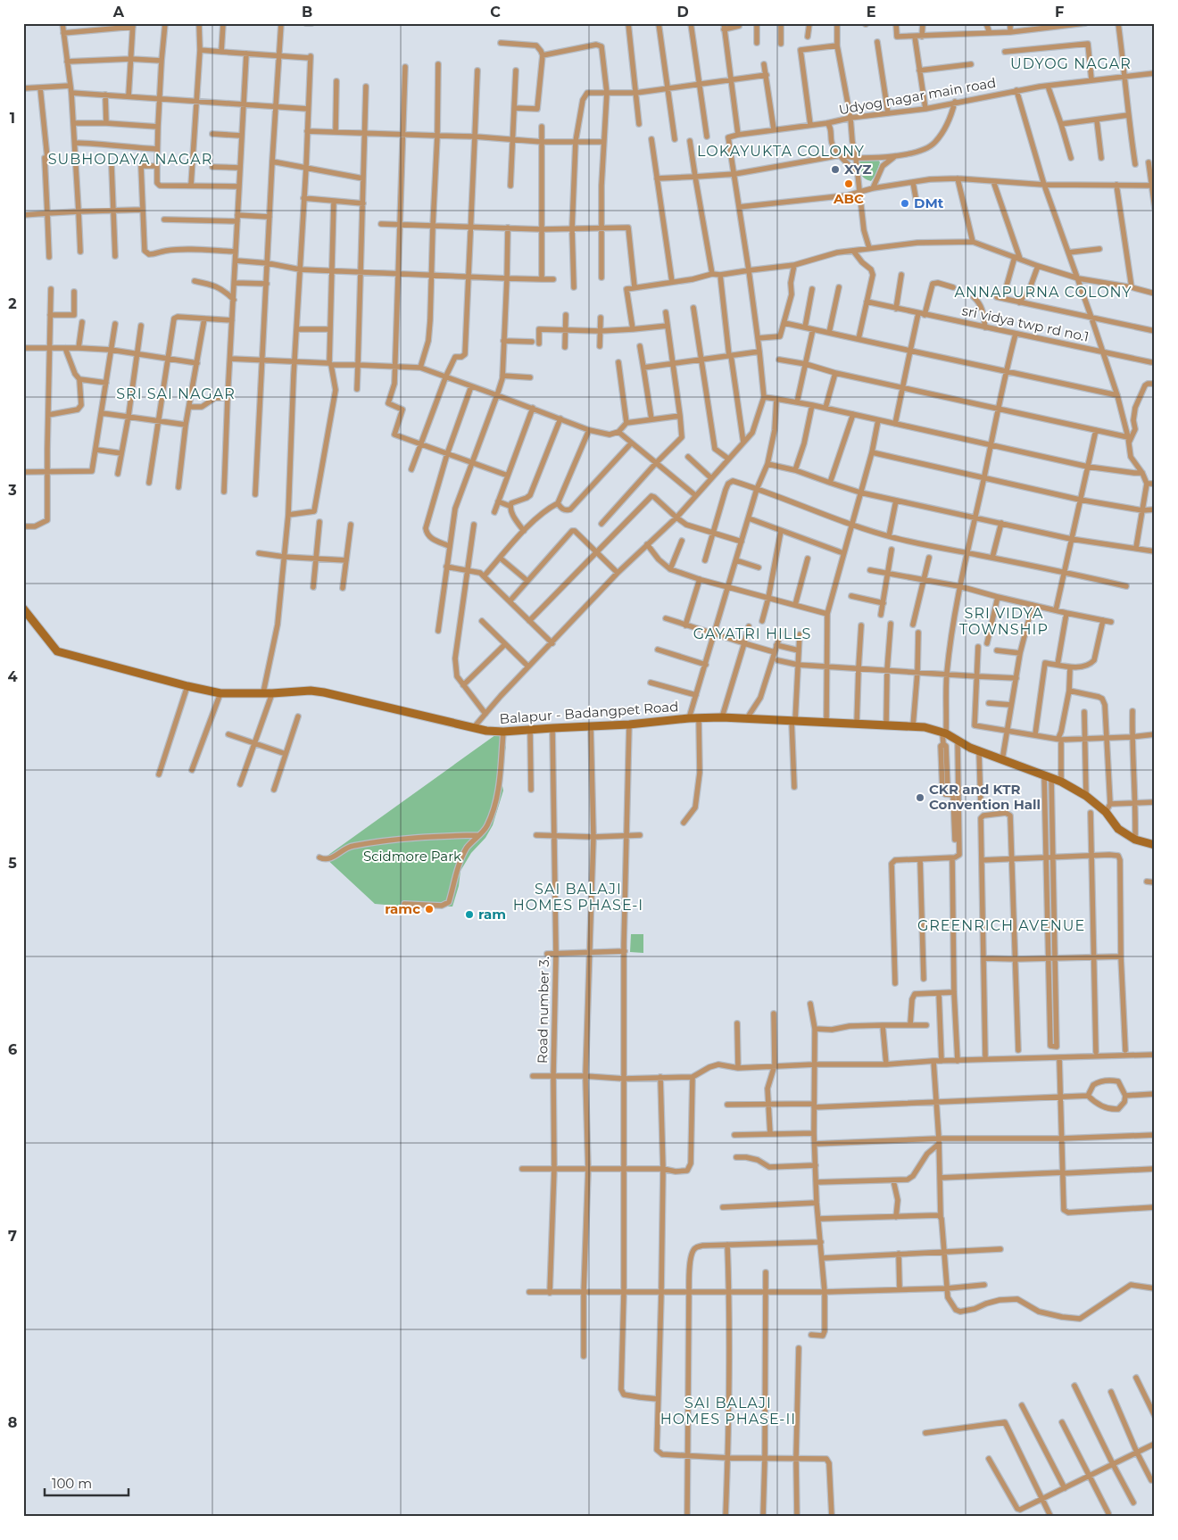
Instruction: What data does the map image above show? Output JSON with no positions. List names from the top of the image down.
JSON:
{
  "streets": {
    "street": [
      "Udyog nagar main road",
      "sri vidya twp rd no.1",
      "Balapur - Badangpet Road",
      "Road number 3."
    ]
  },
  "crossings": [
    ["Balapur - Badangpet Road", "Road number 3."]
  ],
  "districts": [
    "UDYOG NAGAR",
    "LOKAYUKTA COLONY",
    "SUBHODAYA NAGAR",
    "ANNAPURNA COLONY",
    "SRI SAI NAGAR",
    "SRI VIDYA TOWNSHIP",
    "GAYATRI HILLS",
    "SAI BALAJI HOMES PHASE-I",
    "GREENRICH AVENUE",
    "SAI BALAJI HOMES PHASE-II"
  ],
  "parks": ["Scidmore Park"],
  "places": [
    "XYZ",
    "ABC",
    "DMt",
    "CKR and KTR Convention Hall",
    "ramc",
    "ram"
  ],
  "scale_bar": "100 m",
  "grid": {
    "columns": [
      "A",
      "B",
      "C",
      "D",
      "E",
      "F"
    ],
    "rows": [
      "1",
      "2",
      "3",
      "4",
      "5",
      "6",
      "7",
      "8"
    ]
  }
}
